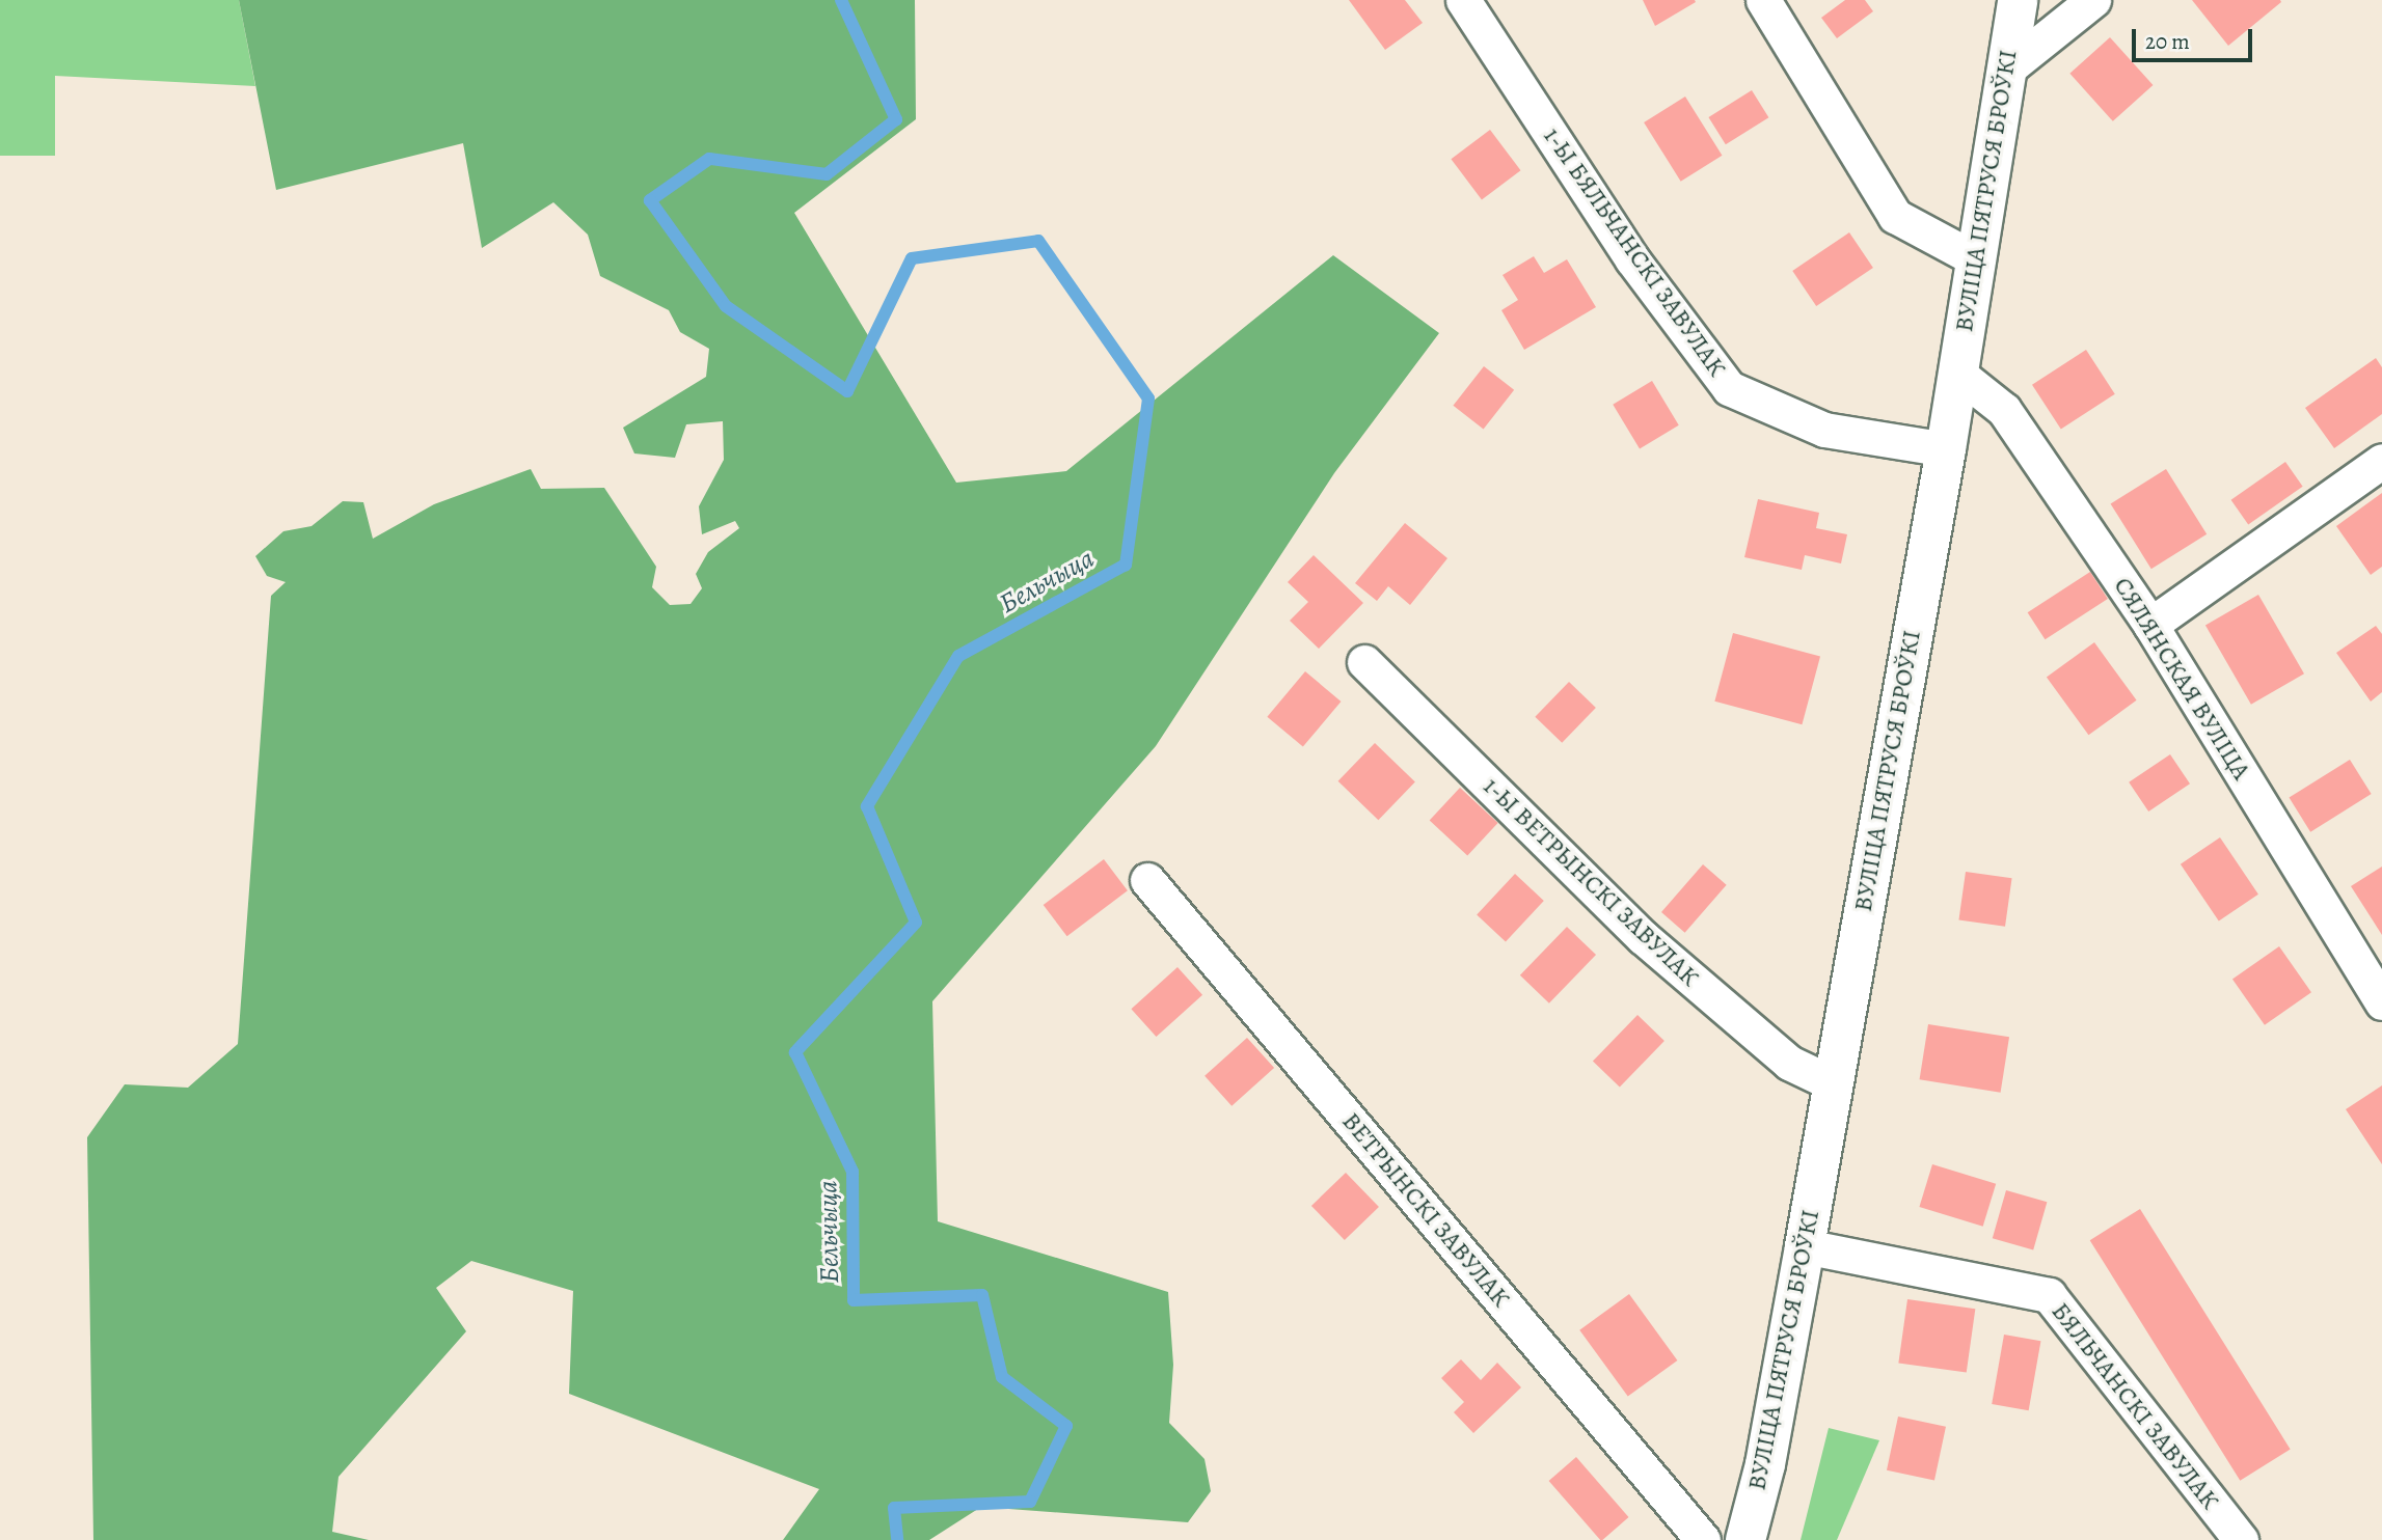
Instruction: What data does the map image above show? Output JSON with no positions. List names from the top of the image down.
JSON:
{
  "streets": {
    "main road": ["ВУЛІЦА ПЯТРУСЯ БРОЎКІ"],
    "street": [
      "1-Ы БЯЛЬЧАНСКІ ЗАВУЛАК",
      "СЯЛЯНСКАЯ ВУЛІЦА",
      "1-Ы ВЕТРЫНСКІ ЗАВУЛАК",
      "ВЕТРЫНСКІ ЗАВУЛАК",
      "БЯЛЬЧАНСКІ ЗАВУЛАК"
    ]
  },
  "crossings": [
    ["ВУЛІЦА ПЯТРУСЯ БРОЎКІ", "1-Ы БЯЛЬЧАНСКІ ЗАВУЛАК"],
    ["ВУЛІЦА ПЯТРУСЯ БРОЎКІ", "СЯЛЯНСКАЯ ВУЛІЦА"],
    ["ВУЛІЦА ПЯТРУСЯ БРОЎКІ", "1-Ы ВЕТРЫНСКІ ЗАВУЛАК"],
    ["ВУЛІЦА ПЯТРУСЯ БРОЎКІ", "БЯЛЬЧАНСКІ ЗАВУЛАК"]
  ],
  "water": ["Бельчыца"],
  "scale_bar": "20 m"
}
